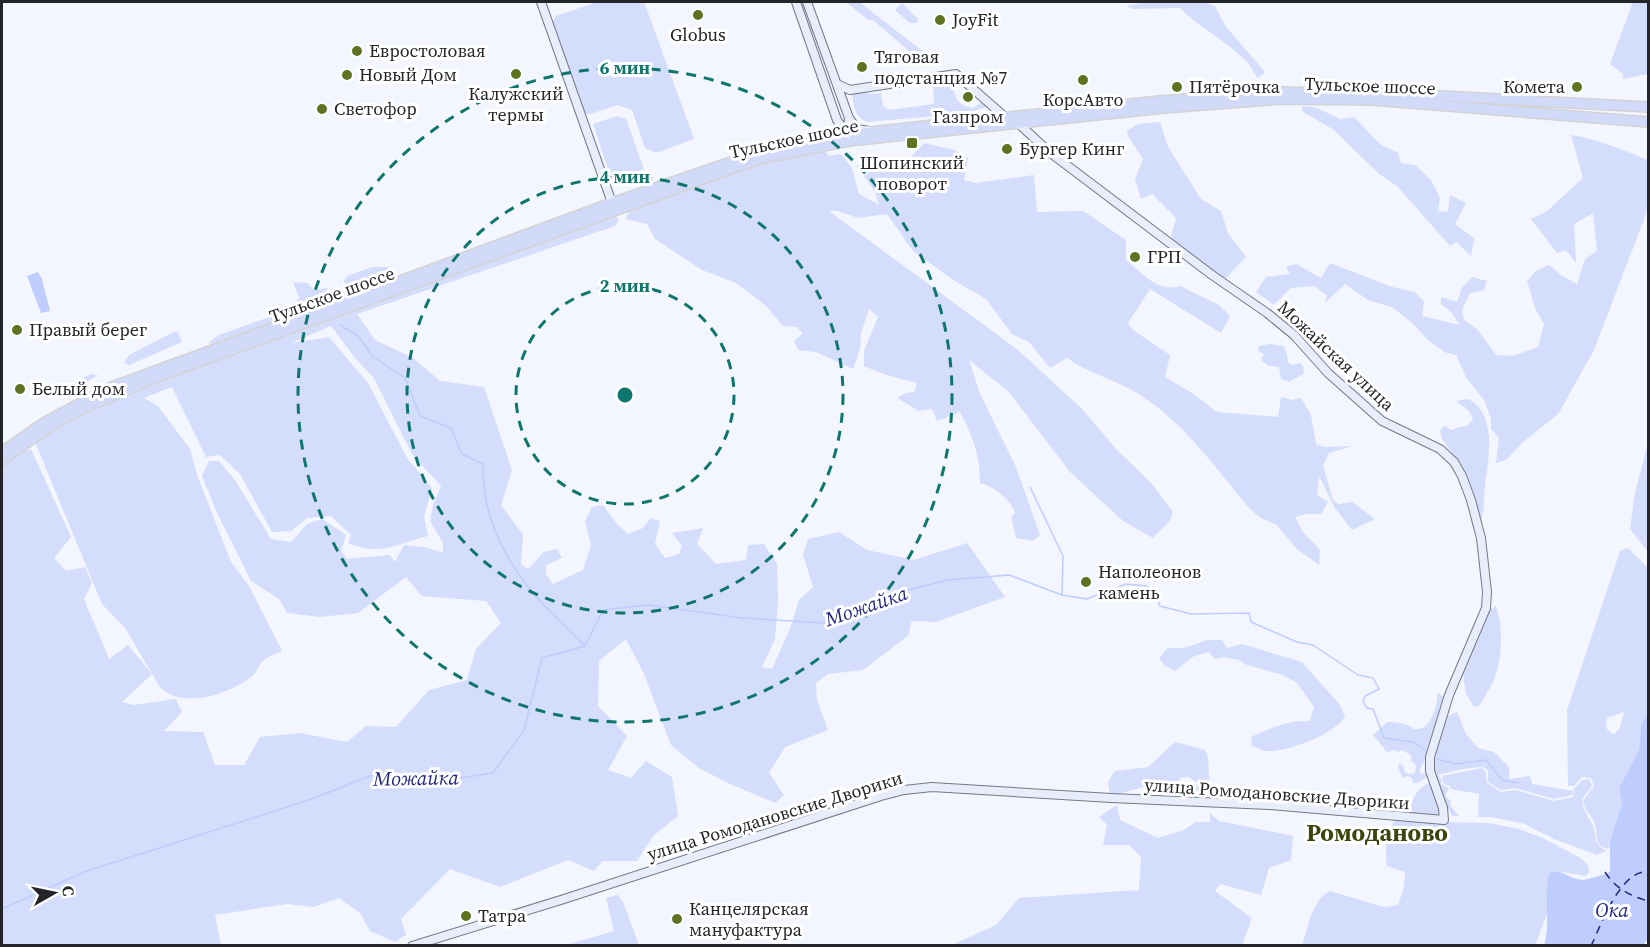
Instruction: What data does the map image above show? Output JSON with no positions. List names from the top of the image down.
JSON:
{
  "streets": {
    "main road": ["Тульское шоссе"],
    "street": ["Можайская улица", "улица Ромодановские Дворики"]
  },
  "crossings": [
    ["Тульское шоссе", "Можайская улица"],
    ["Можайская улица", "улица Ромодановские Дворики"]
  ],
  "districts": ["Ромоданово"],
  "water": ["Можайка", "Ока"],
  "places": {
    "other": [
      "Globus",
      "JoyFit",
      "Евростоловая",
      "Тяговая подстанция №7",
      "Калужский термы",
      "Новый Дом",
      "КорсАвто",
      "Пятёрочка",
      "Комета",
      "Газпром",
      "Светофор",
      "Бургер Кинг",
      "ГРП",
      "Правый берег",
      "Белый дом",
      "Наполеонов камень",
      "Татра",
      "Канцелярская мануфактура"
    ],
    "transit": ["Шопинский поворот"]
  },
  "north": "right",
  "rings": ["6 мин", "4 мин", "2 мин"]
}
